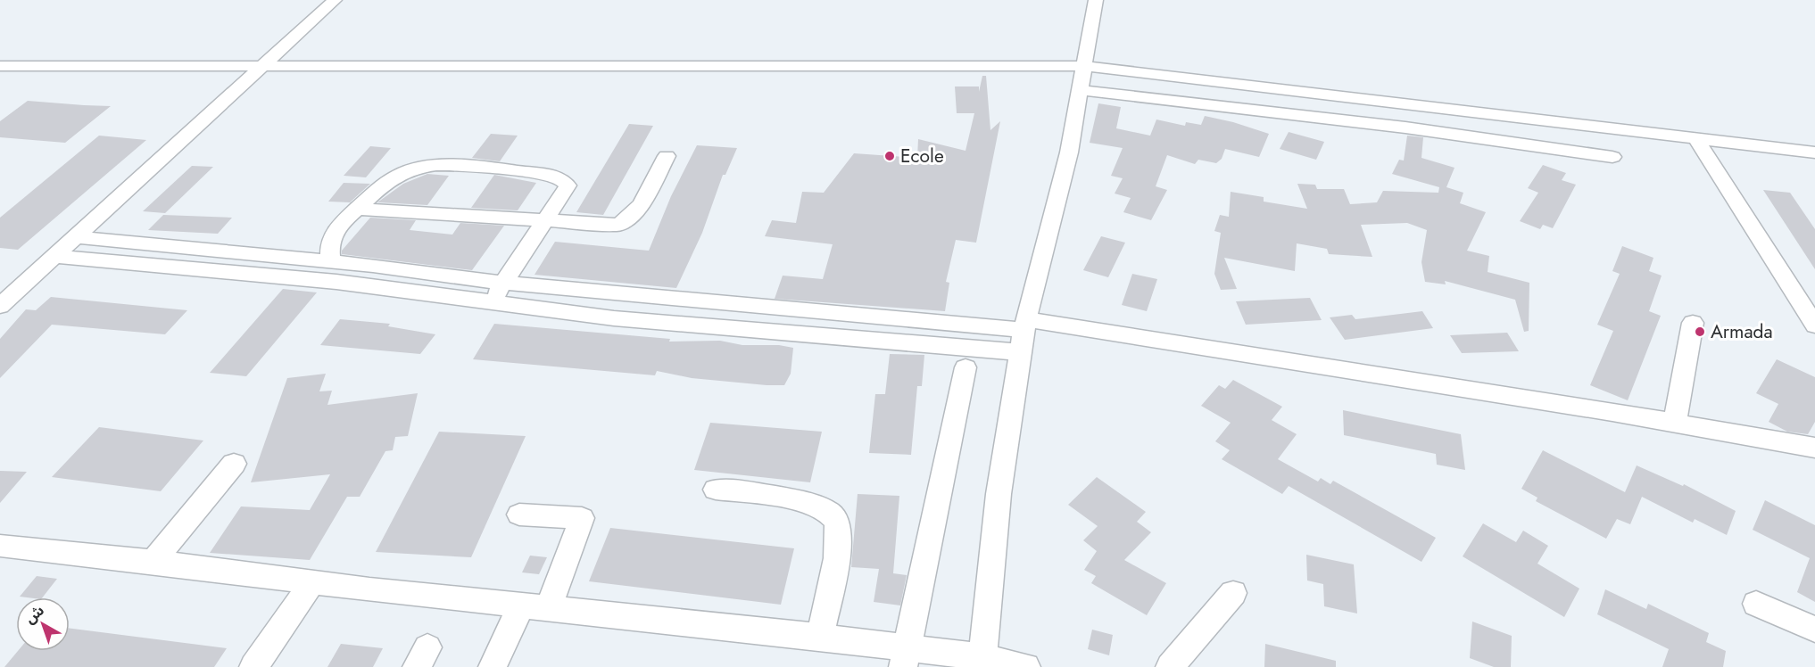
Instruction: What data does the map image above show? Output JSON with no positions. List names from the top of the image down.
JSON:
{
  "places": ["Ecole", "Armada"],
  "north": "top left"
}
